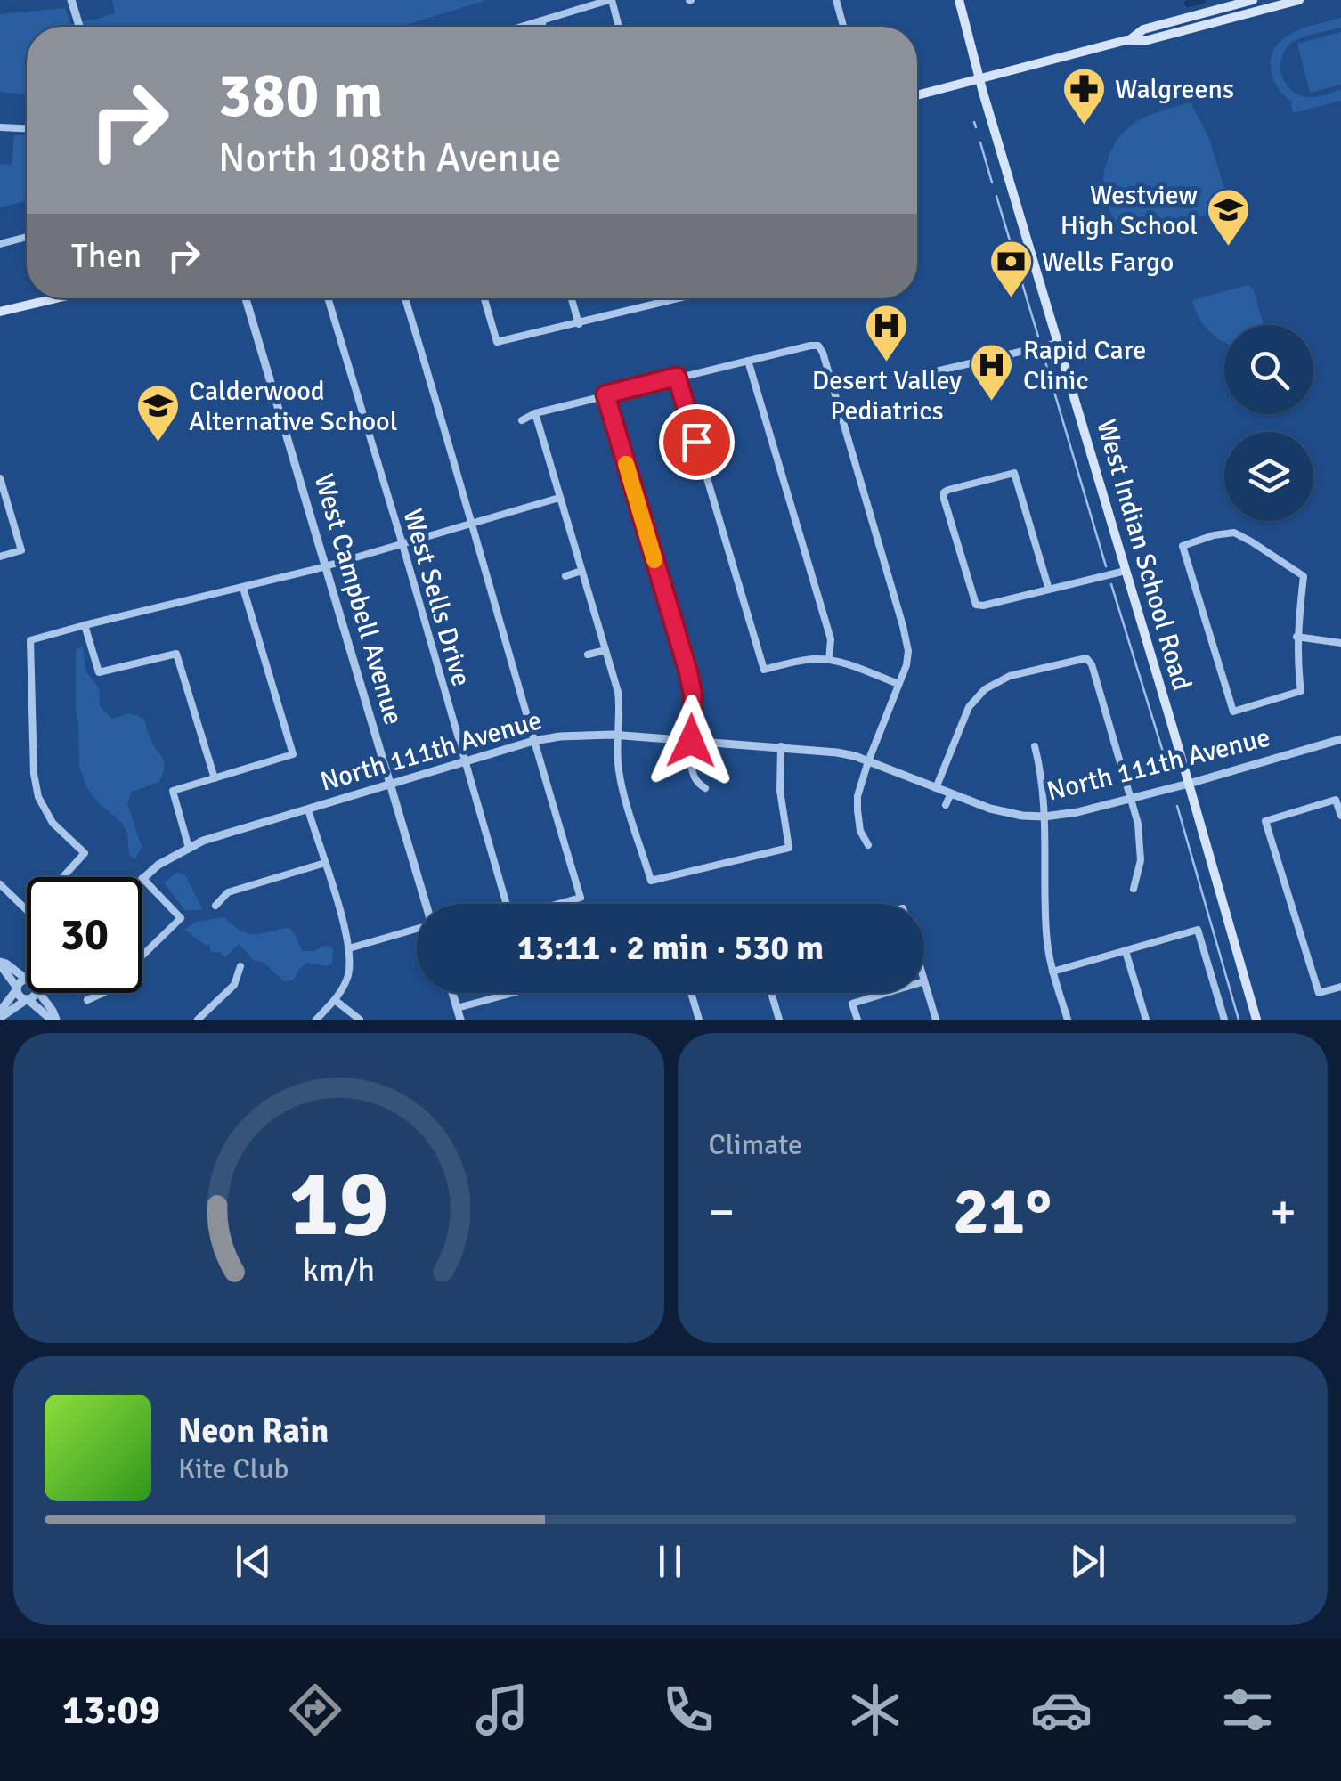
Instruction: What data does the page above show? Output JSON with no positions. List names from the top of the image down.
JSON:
{
  "streets": {
    "main road": ["West Indian School Road"],
    "street": ["West Sells Drive", "West Campbell Avenue", "North 111th Avenue"]
  },
  "crossings": [
    ["West Indian School Road", "North 111th Avenue"],
    ["West Sells Drive", "North 111th Avenue"],
    ["West Campbell Avenue", "North 111th Avenue"]
  ],
  "places": {
    "pharmacy": ["Walgreens"],
    "school or university": ["Westview High School", "Calderwood Alternative School"],
    "bank": ["Wells Fargo"],
    "hospital": ["Desert Valley Pediatrics", "Rapid Care Clinic"]
  },
  "page": {
    "turn": ["380 m", "North 108th Avenue"],
    "then": "Then",
    "limit": "30",
    "trip": "13:11 · 2 min · 530 m",
    "tile": "Climate",
    "heat": ["−", "21°", "+"],
    "song": ["Neon Rain", "Kite Club"],
    "tabs": "13:09",
    "gauge": ["19", "km/h"]
  }
}
